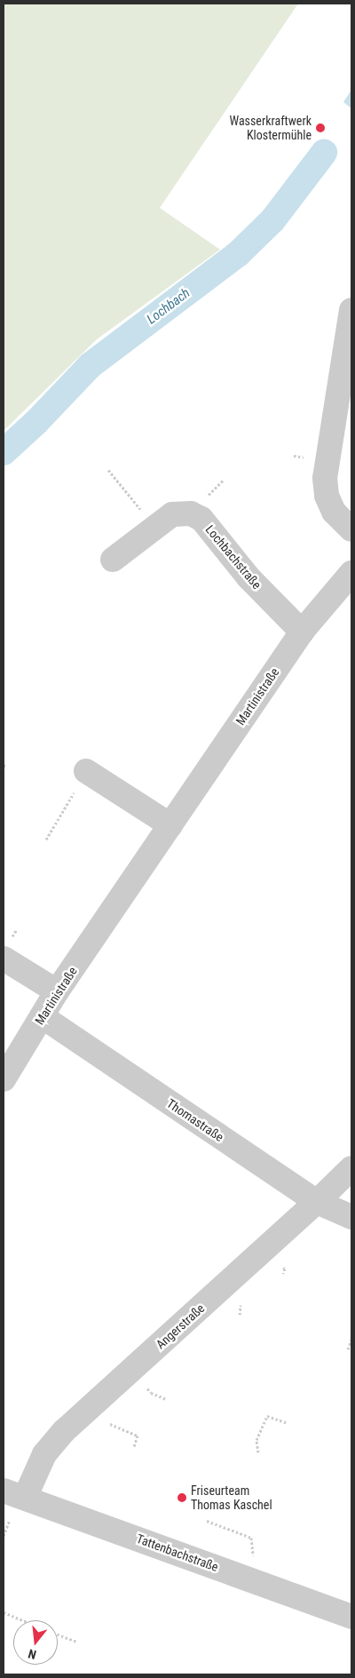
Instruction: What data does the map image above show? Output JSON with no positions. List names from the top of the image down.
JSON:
{
  "streets": {
    "street": [
      "Lochbachstraße",
      "Martinistraße",
      "Thomastraße",
      "Angerstraße",
      "Tattenbachstraße"
    ]
  },
  "crossings": [
    ["Lochbachstraße", "Martinistraße"],
    ["Martinistraße", "Thomastraße"],
    ["Thomastraße", "Angerstraße"],
    ["Angerstraße", "Tattenbachstraße"]
  ],
  "water": ["Lochbach"],
  "places": ["Wasserkraftwerk Klostermühle", "Friseurteam Thomas Kaschel"],
  "north": "bottom"
}
